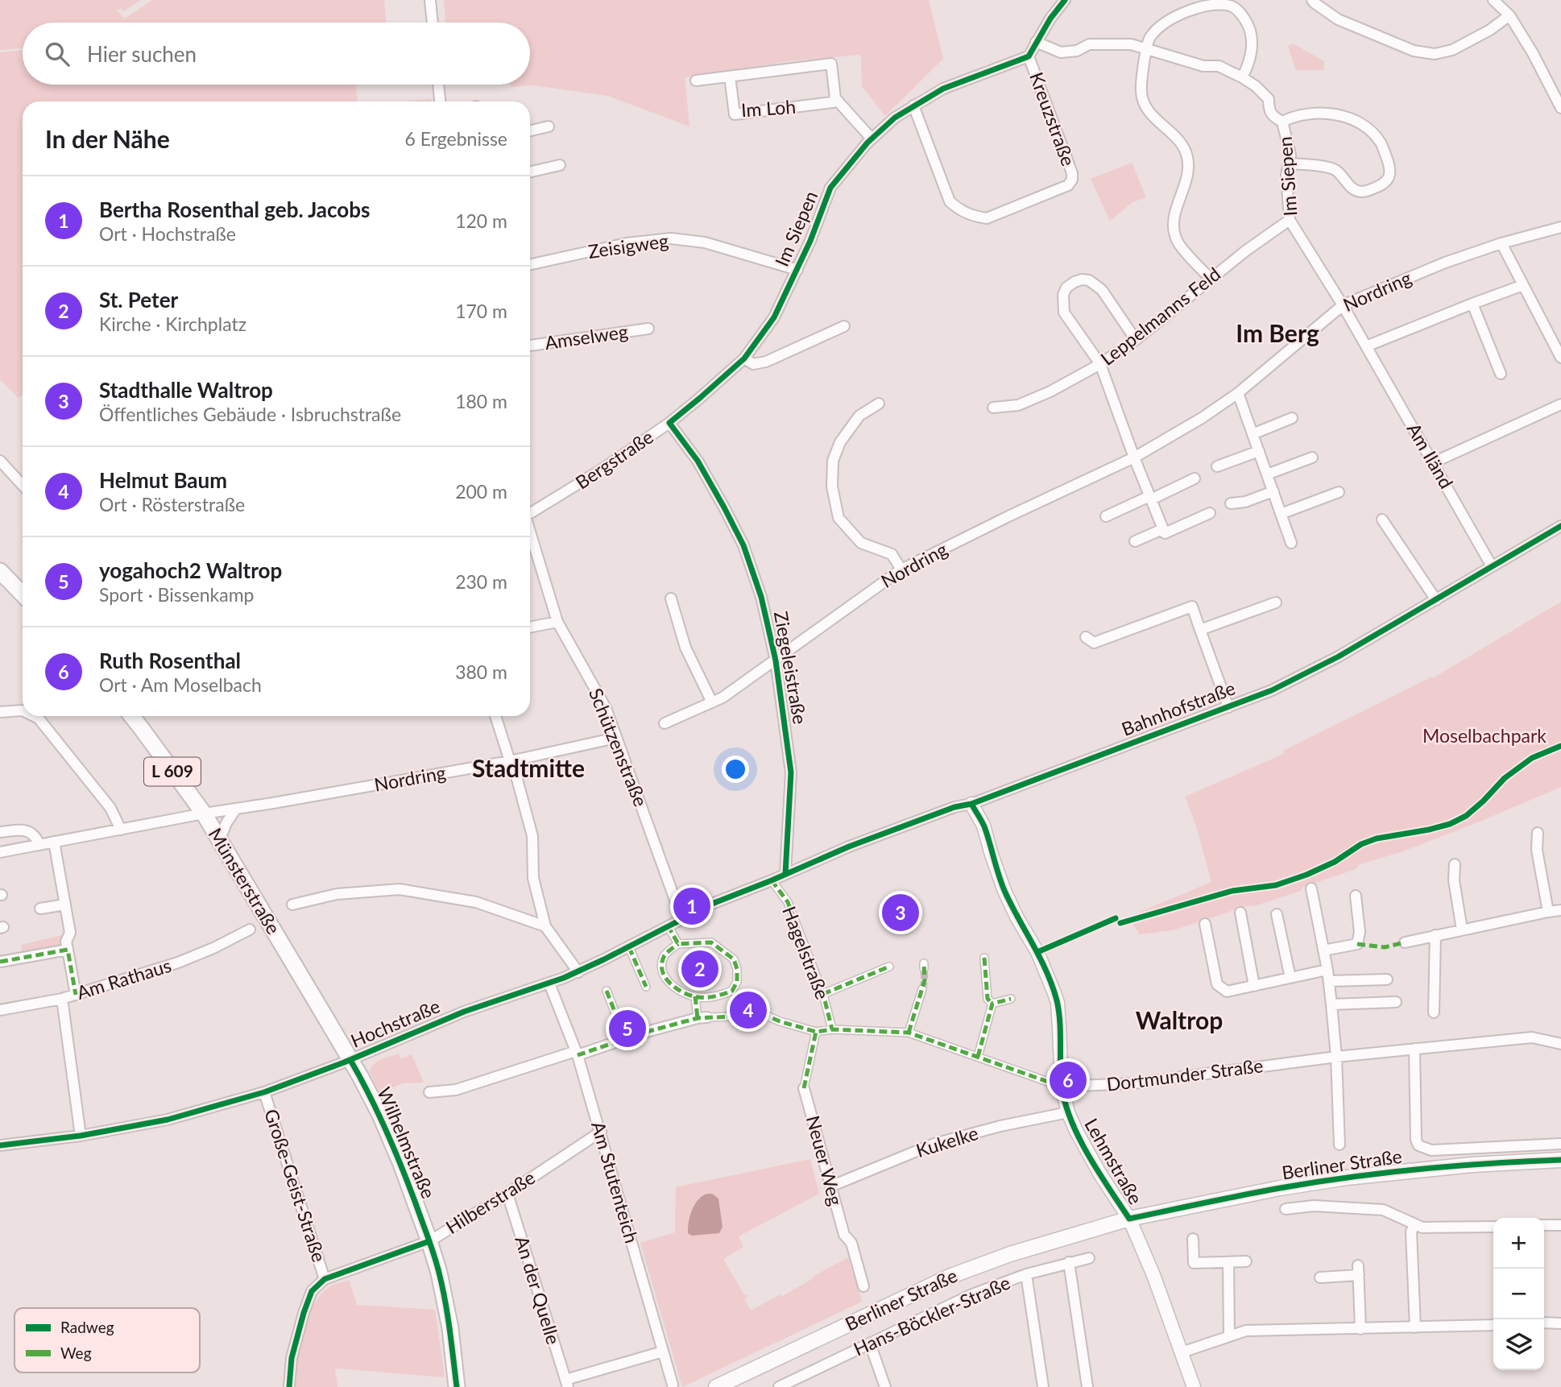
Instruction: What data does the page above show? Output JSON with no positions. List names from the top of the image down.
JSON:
{
  "streets": {
    "main road": [
      "L 609",
      "Münsterstraße",
      "Wilhelmstraße",
      "Berliner Straße"
    ],
    "street": [
      "Im Loh",
      "Kreuzstraße",
      "Im Siepen",
      "Zeisigweg",
      "Nordring",
      "Leppelmanns Feld",
      "Amselweg",
      "Am Iländ",
      "Bergstraße",
      "Ziegeleistraße",
      "Bahnhofstraße",
      "Schützenstraße",
      "Hagelstraße",
      "Am Rathaus",
      "Hochstraße",
      "Dortmunder Straße",
      "Kukelke",
      "Neuer Weg",
      "Lehmstraße",
      "Am Stutenteich",
      "Große-Geist-Straße",
      "Hilberstraße",
      "An der Quelle",
      "Hans-Böckler-Straße"
    ]
  },
  "crossings": [
    ["Im Loh", "Im Siepen"],
    ["Kreuzstraße", "Im Siepen"],
    ["Im Siepen", "Zeisigweg"],
    ["Im Siepen", "Nordring"],
    ["Im Siepen", "Leppelmanns Feld"],
    ["Im Siepen", "Am Iländ"],
    ["Im Siepen", "Bergstraße"],
    ["Nordring", "Am Iländ"],
    ["Nordring", "Ziegeleistraße"],
    ["Nordring", "Schützenstraße"],
    ["Nordring", "Münsterstraße"],
    ["Am Iländ", "Bahnhofstraße"],
    ["Bergstraße", "Ziegeleistraße"],
    ["Ziegeleistraße", "Bahnhofstraße"],
    ["Ziegeleistraße", "Hochstraße"],
    ["Bahnhofstraße", "Hochstraße"],
    ["Bahnhofstraße", "Lehmstraße"],
    ["Schützenstraße", "Hochstraße"],
    ["L 609", "Wilhelmstraße"],
    ["L 609", "Hilberstraße"],
    ["Münsterstraße", "Hochstraße"],
    ["Münsterstraße", "Wilhelmstraße"],
    ["Hagelstraße", "Hochstraße"],
    ["Hagelstraße", "Dortmunder Straße"],
    ["Am Rathaus", "Hochstraße"],
    ["Hochstraße", "Wilhelmstraße"],
    ["Hochstraße", "Am Stutenteich"],
    ["Hochstraße", "Große-Geist-Straße"],
    ["Dortmunder Straße", "Neuer Weg"],
    ["Dortmunder Straße", "Lehmstraße"],
    ["Kukelke", "Neuer Weg"],
    ["Kukelke", "Lehmstraße"],
    ["Wilhelmstraße", "Hilberstraße"],
    ["Lehmstraße", "Berliner Straße"],
    ["Am Stutenteich", "Hilberstraße"],
    ["Große-Geist-Straße", "Hilberstraße"],
    ["Hilberstraße", "An der Quelle"]
  ],
  "districts": ["Im Berg", "Stadtmitte", "Waltrop"],
  "parks": ["Moselbachpark"],
  "legend": ["Radweg", "Weg"],
  "page": {
    "search": "Hier suchen",
    "heading": ["In der Nähe", "6 Ergebnisse"],
    "list": [
      {
        "mark": "1",
        "name": "Bertha Rosenthal geb. Jacobs",
        "note": "Ort · Hochstraße",
        "value": "120 m"
      },
      {
        "mark": "2",
        "name": "St. Peter",
        "note": "Kirche · Kirchplatz",
        "value": "170 m"
      },
      {
        "mark": "3",
        "name": "Stadthalle Waltrop",
        "note": "Öffentliches Gebäude · Isbruchstraße",
        "value": "180 m"
      },
      {
        "mark": "4",
        "name": "Helmut Baum",
        "note": "Ort · Rösterstraße",
        "value": "200 m"
      },
      {
        "mark": "5",
        "name": "yogahoch2 Waltrop",
        "note": "Sport · Bissenkamp",
        "value": "230 m"
      },
      {
        "mark": "6",
        "name": "Ruth Rosenthal",
        "note": "Ort · Am Moselbach",
        "value": "380 m"
      }
    ],
    "pins": [
      "1",
      "3",
      "2",
      "4",
      "5",
      "6"
    ],
    "map_buttons": ["+", "−"]
  }
}
